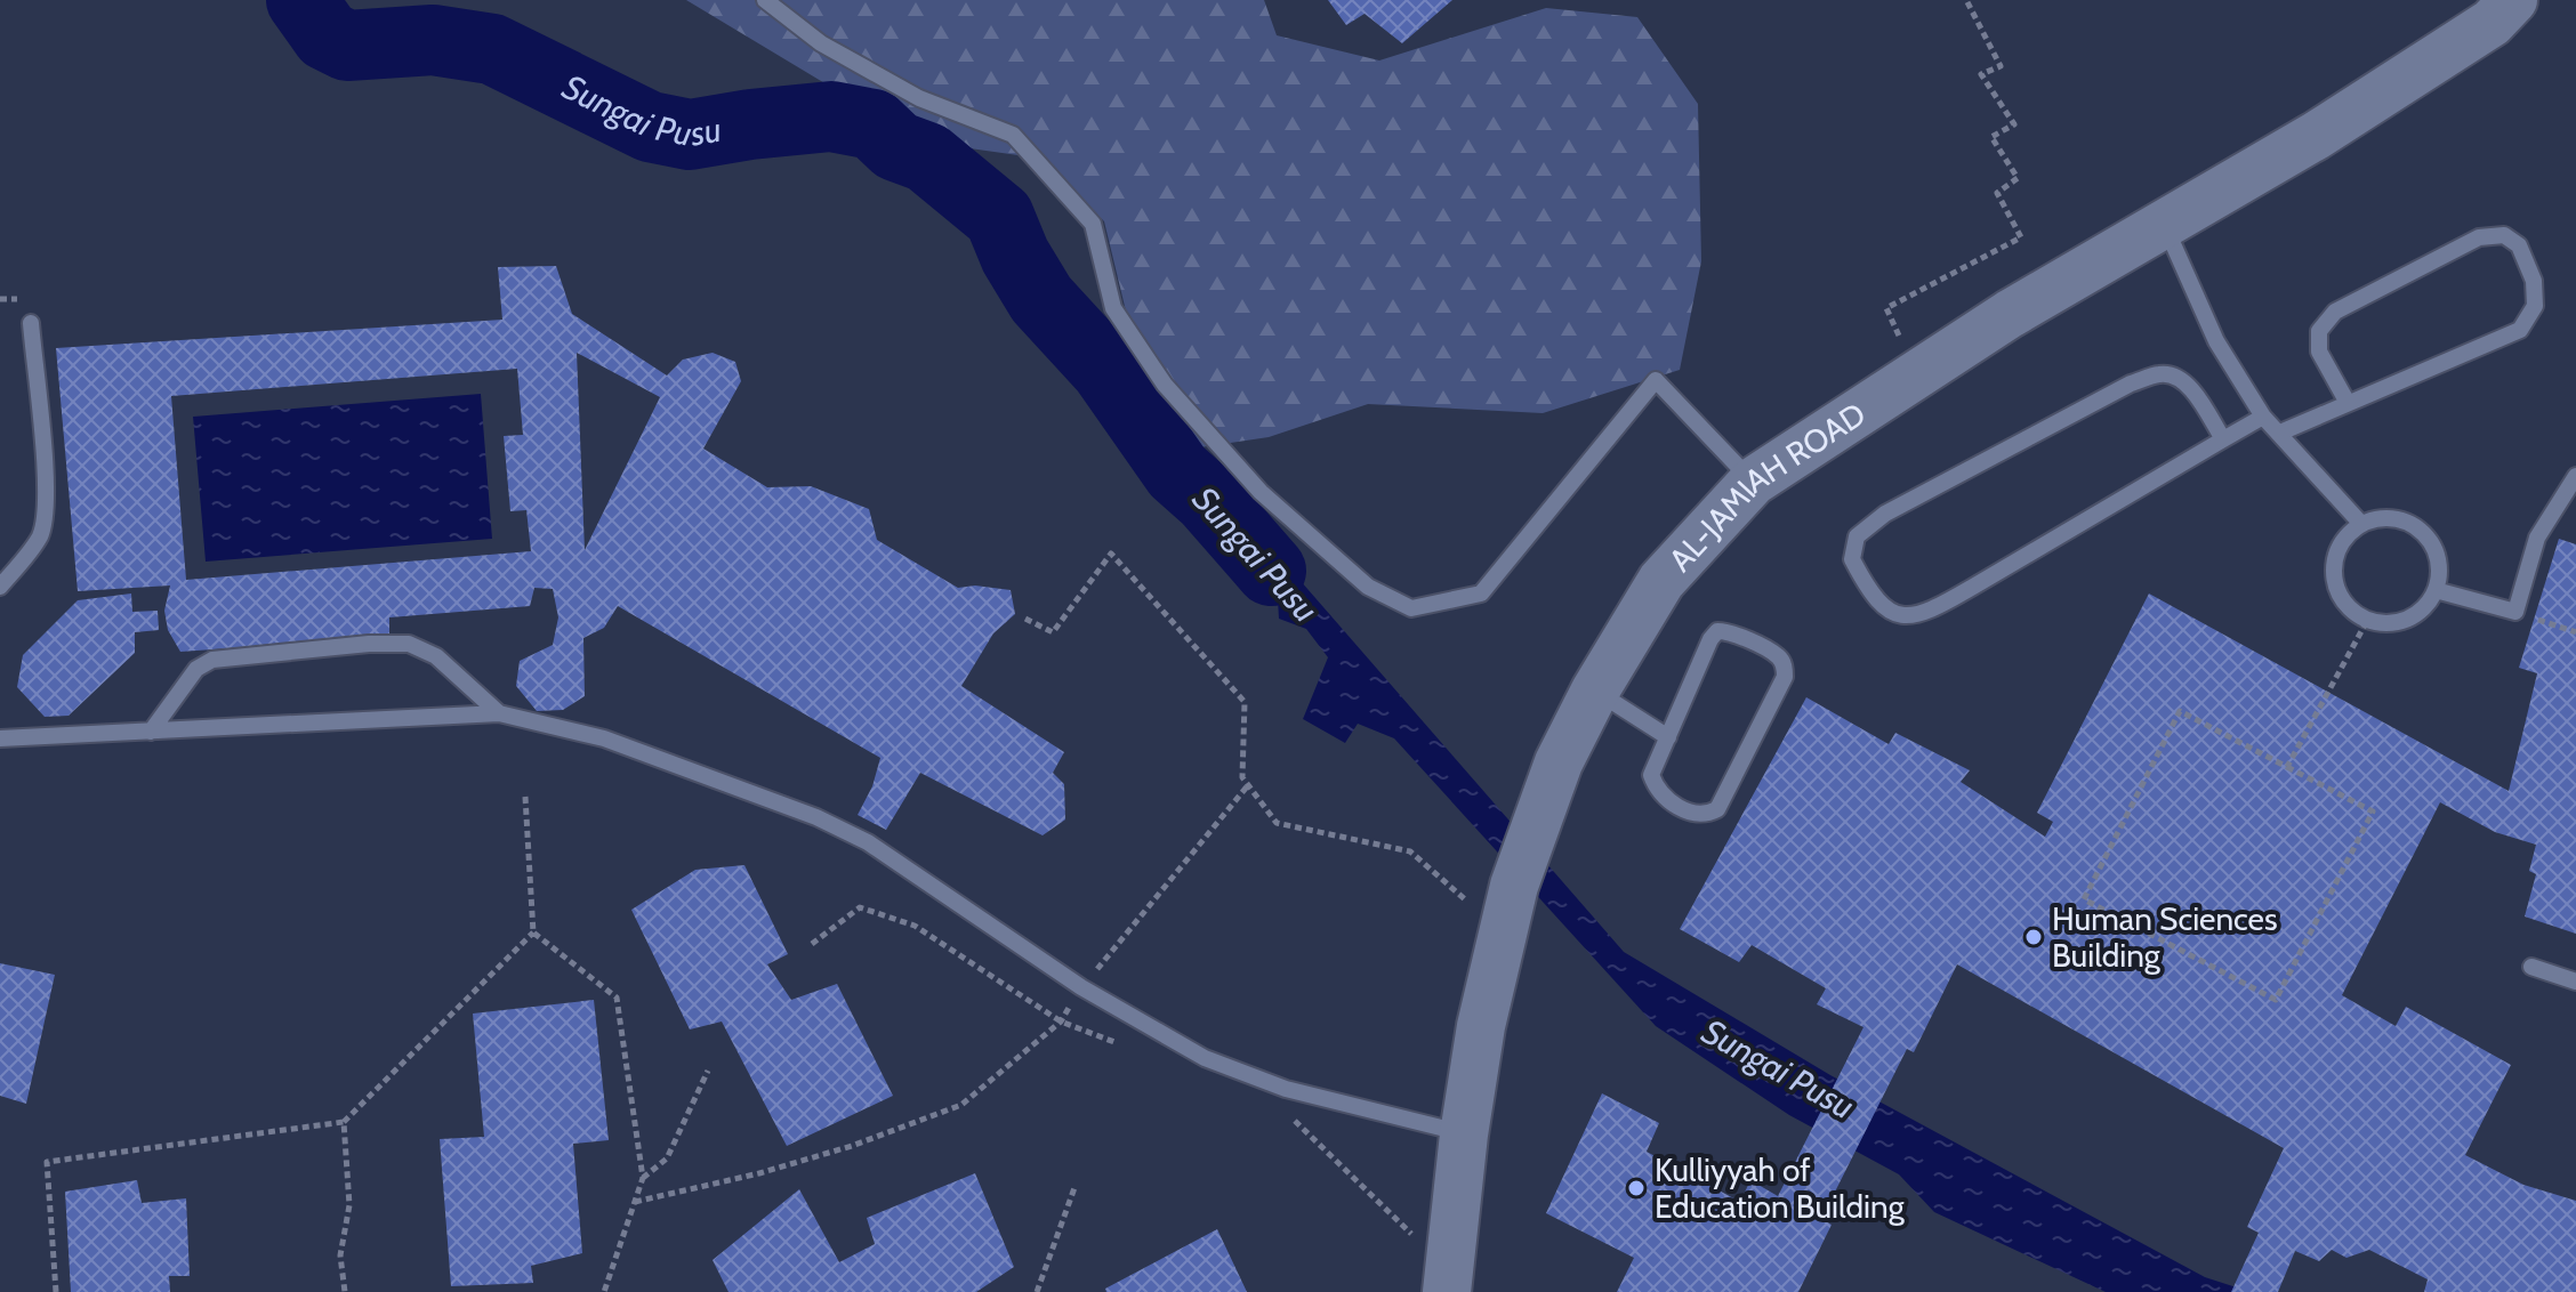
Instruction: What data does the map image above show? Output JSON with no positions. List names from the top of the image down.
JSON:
{
  "streets": {
    "street": ["AL-JAMIAH ROAD"]
  },
  "water": ["Sungai Pusu"],
  "places": ["Human Sciences Building", "Kulliyyah of Education Building"]
}
